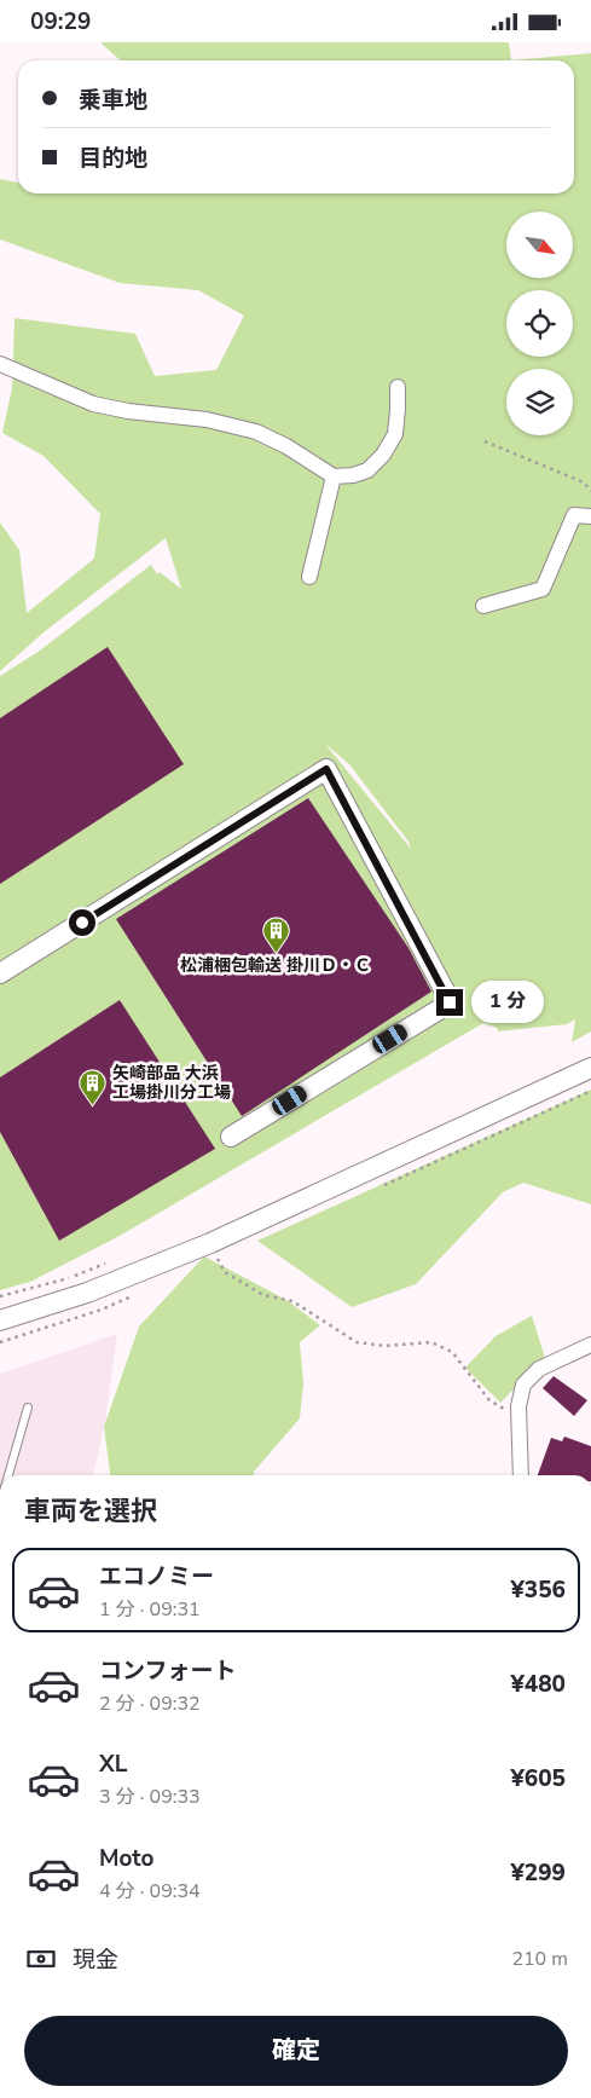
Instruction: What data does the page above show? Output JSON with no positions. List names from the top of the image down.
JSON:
{
  "places": {
    "building": ["松浦梱包輸送 掛川Ｄ・Ｃ", "矢崎部品 大浜 工場掛川分工場"]
  },
  "north": "bottom right",
  "page": {
    "status": "09:29",
    "banner": ["乗車地", "目的地"],
    "bubble": "1 分",
    "heading": "車両を選択",
    "list": [
      {
        "name": "エコノミー",
        "note": "1 分 · 09:31",
        "value": "¥356"
      },
      {
        "name": "コンフォート",
        "note": "2 分 · 09:32",
        "value": "¥480"
      },
      {
        "name": "XL",
        "note": "3 分 · 09:33",
        "value": "¥605"
      },
      {
        "name": "Moto",
        "note": "4 分 · 09:34",
        "value": "¥299"
      }
    ],
    "pay": ["現金", "210 m"],
    "buttons": "確定"
  }
}
